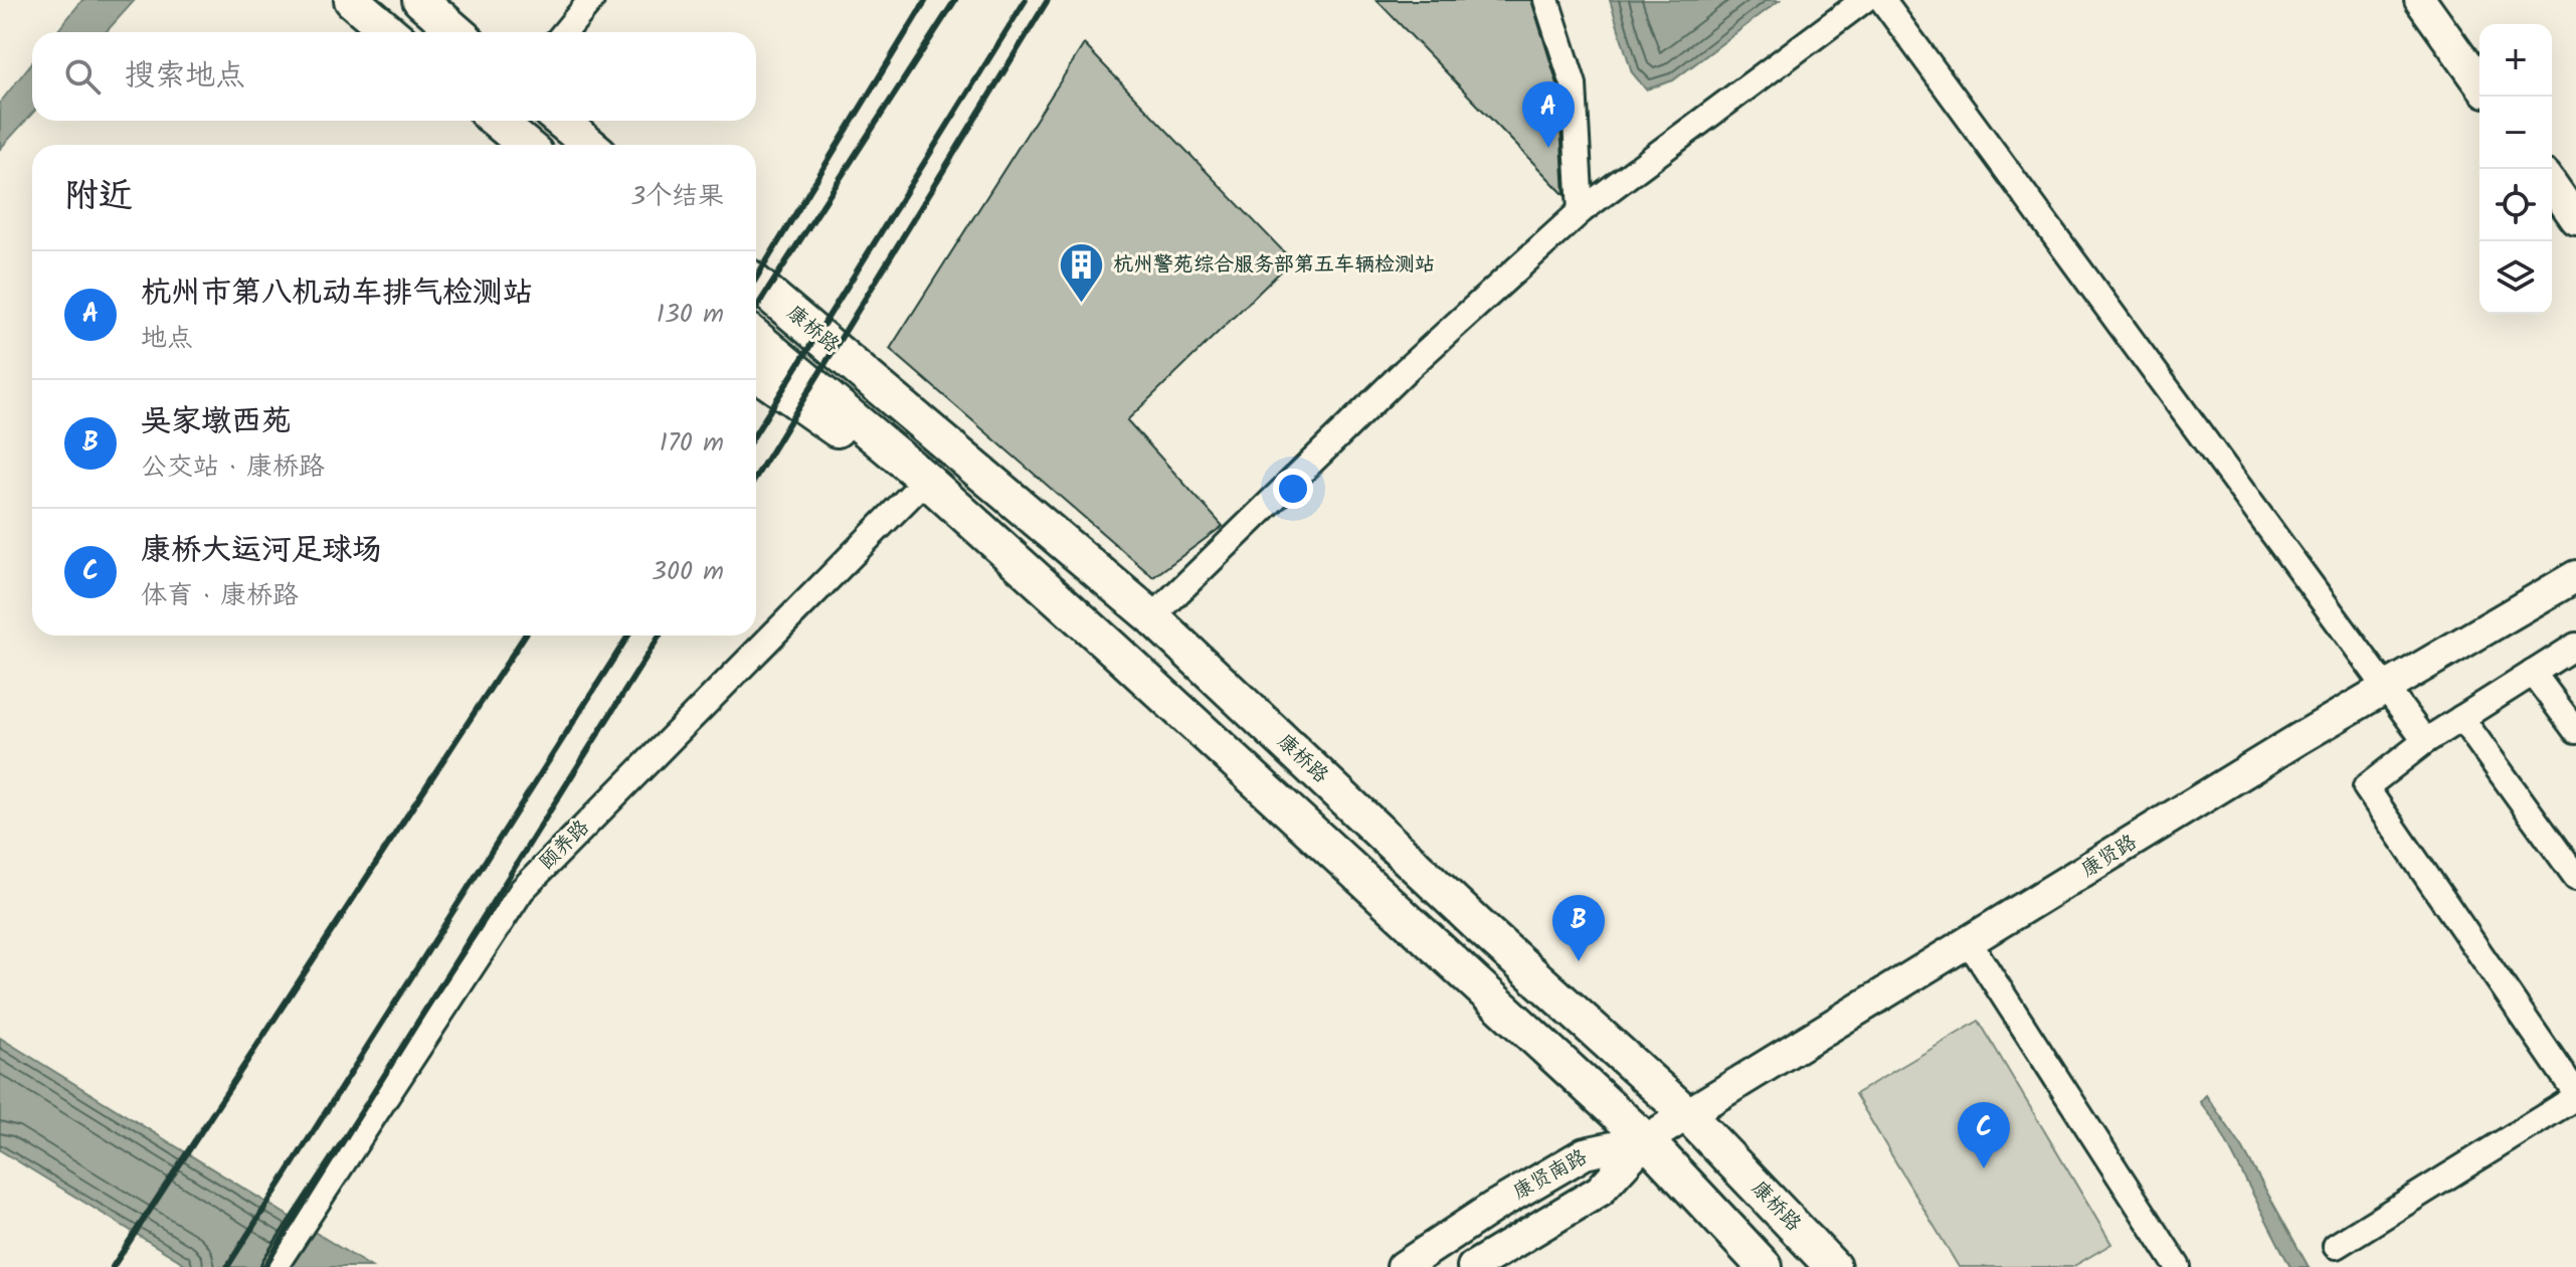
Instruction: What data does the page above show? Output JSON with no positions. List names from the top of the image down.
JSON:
{
  "streets": {
    "main road": ["康桥路"],
    "street": ["颐养路", "康贤路", "康贤南路"]
  },
  "crossings": [
    ["康桥路", "颐养路"],
    ["康桥路", "康贤路"],
    ["康桥路", "康贤南路"],
    ["康贤路", "康贤南路"]
  ],
  "places": {
    "building": ["杭州警苑综合服务部第五车辆检测站"]
  },
  "page": {
    "map_buttons": ["+", "−"],
    "search": "搜索地点",
    "pins": ["A", "B", "C"],
    "heading": ["附近", "3个结果"],
    "list": [
      {
        "mark": "A",
        "name": "杭州市第八机动车排气检测站",
        "note": "地点",
        "value": "130 m"
      },
      {
        "mark": "B",
        "name": "吴家墩西苑",
        "note": "公交站 · 康桥路",
        "value": "170 m"
      },
      {
        "mark": "C",
        "name": "康桥大运河足球场",
        "note": "体育 · 康桥路",
        "value": "300 m"
      }
    ]
  }
}
